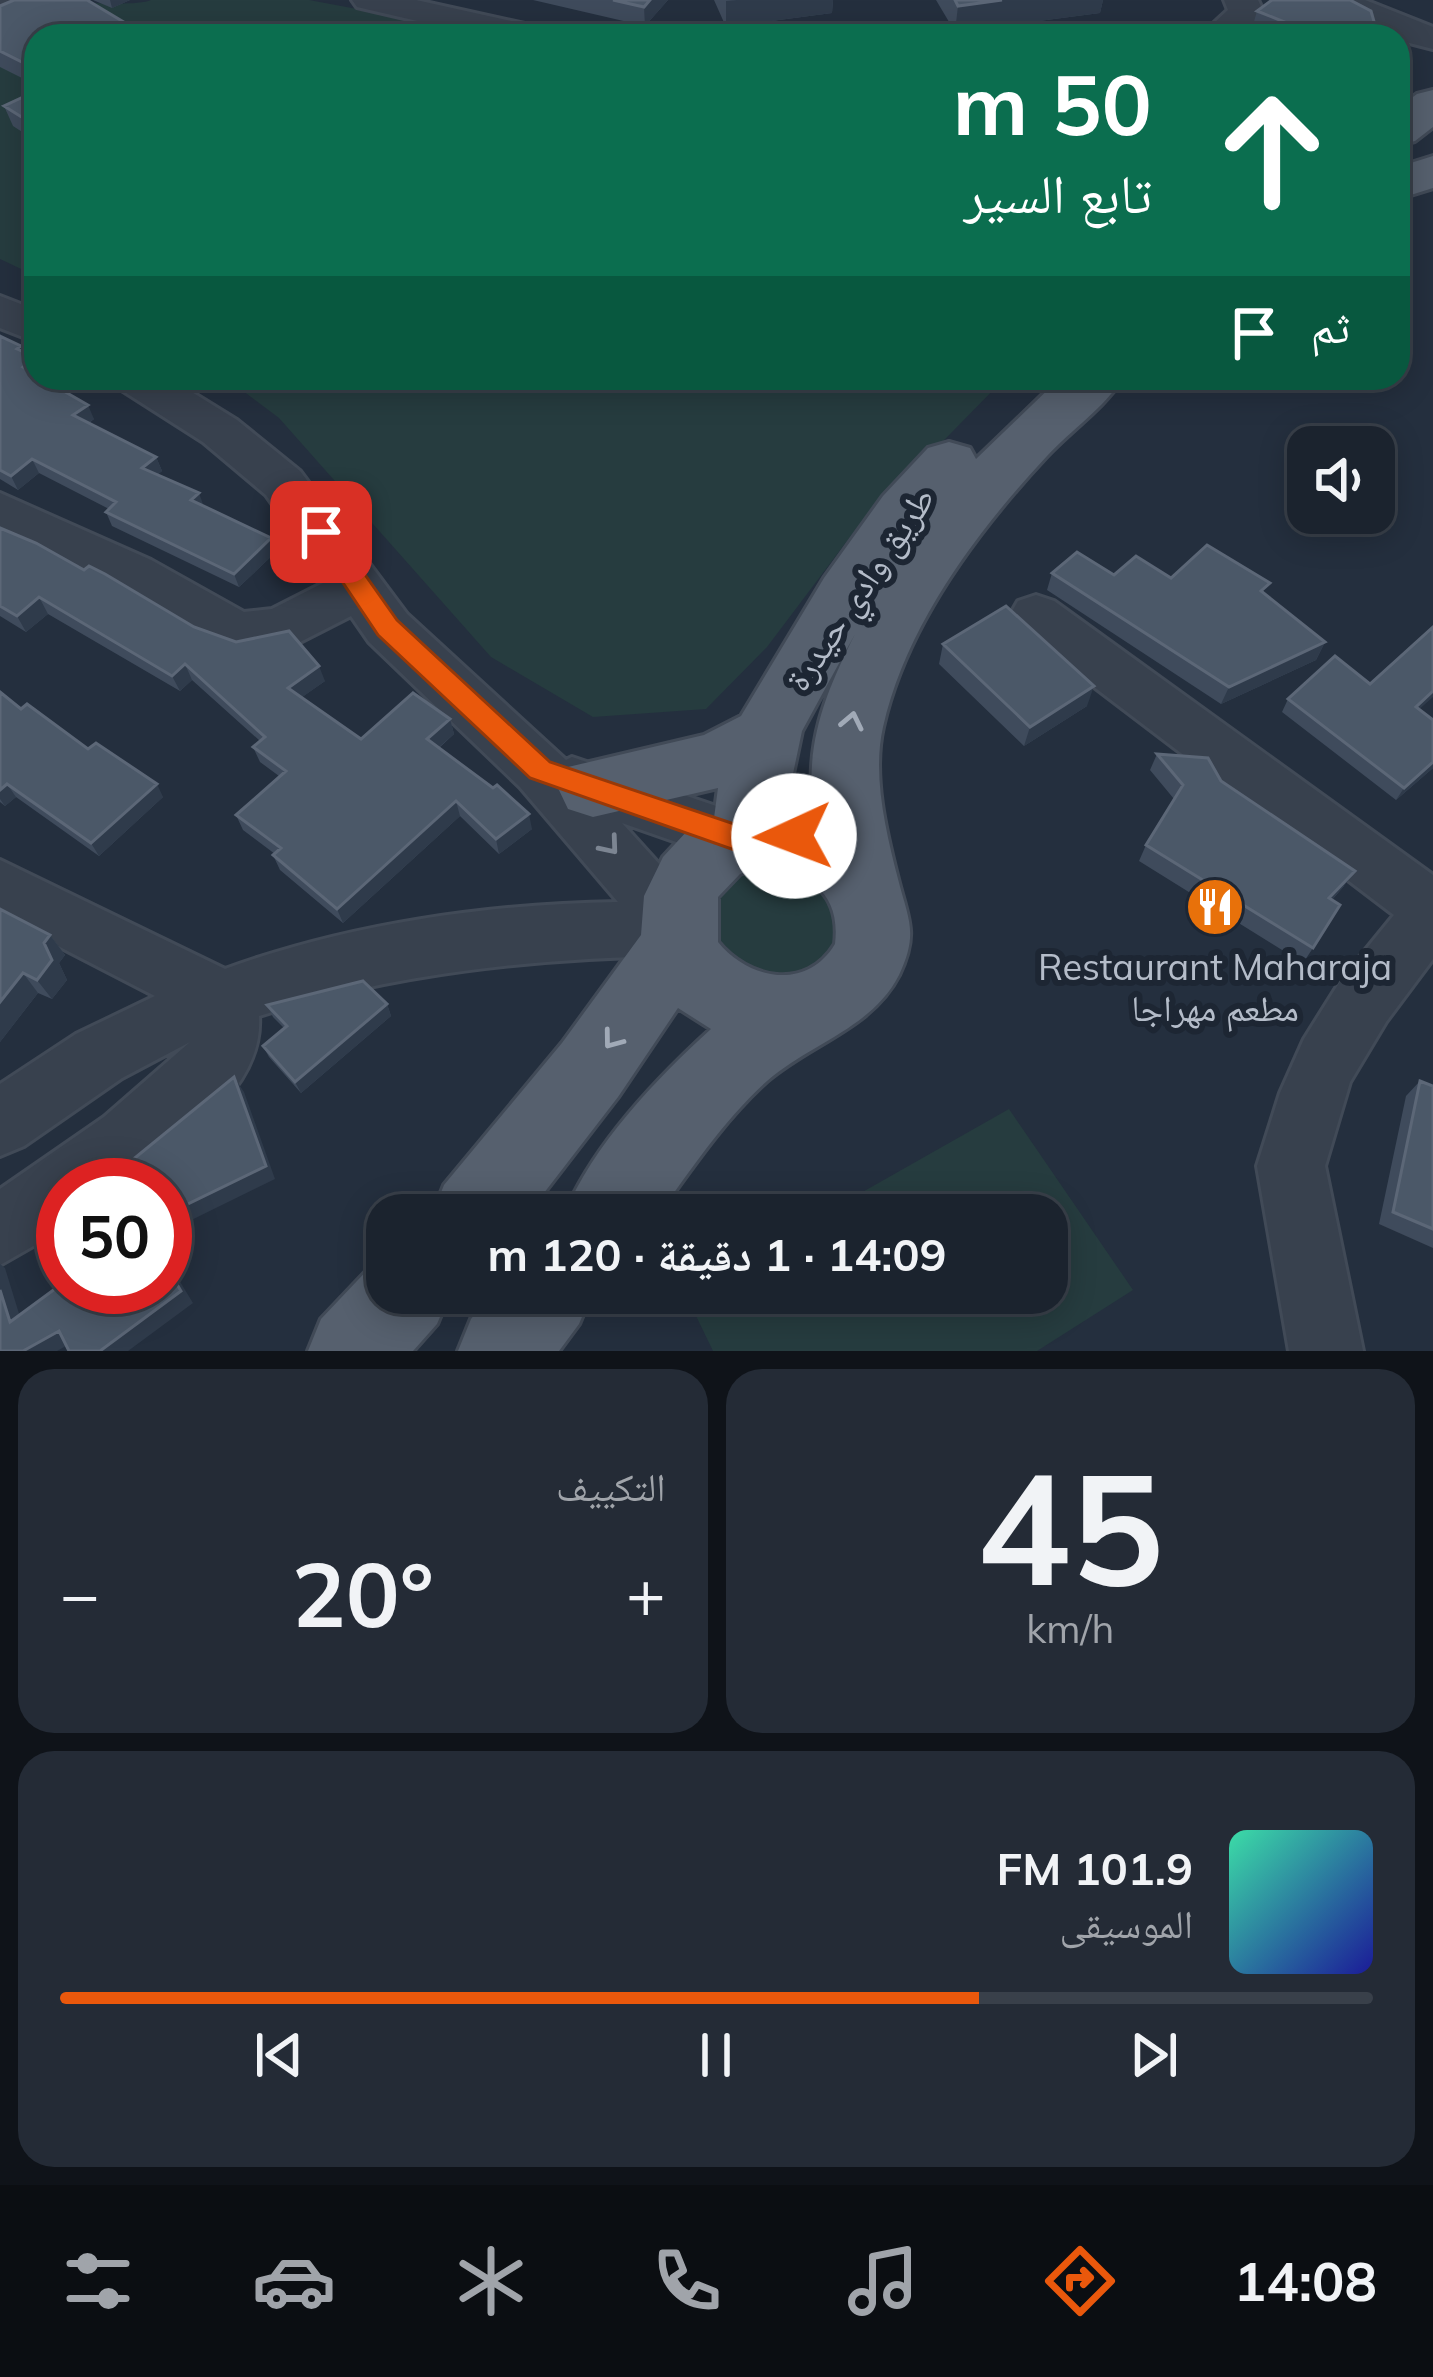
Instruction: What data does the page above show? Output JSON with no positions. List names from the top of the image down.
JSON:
{
  "streets": {
    "main road": ["طريق وادي حيدرة"]
  },
  "places": {
    "restaurant": ["Restaurant Maharaja مطعم مهراجا"]
  },
  "page": {
    "turn": ["50 m", "تابع السير"],
    "then": "ثم",
    "limit": "50",
    "trip": "14:09 · 1 دقيقة · 120 m",
    "tile": [
      ["45", "km/h"],
      "التكييف"
    ],
    "heat": ["−", "20°", "+"],
    "song": ["101.9 FM", "الموسيقى"],
    "tabs": "14:08"
  }
}
